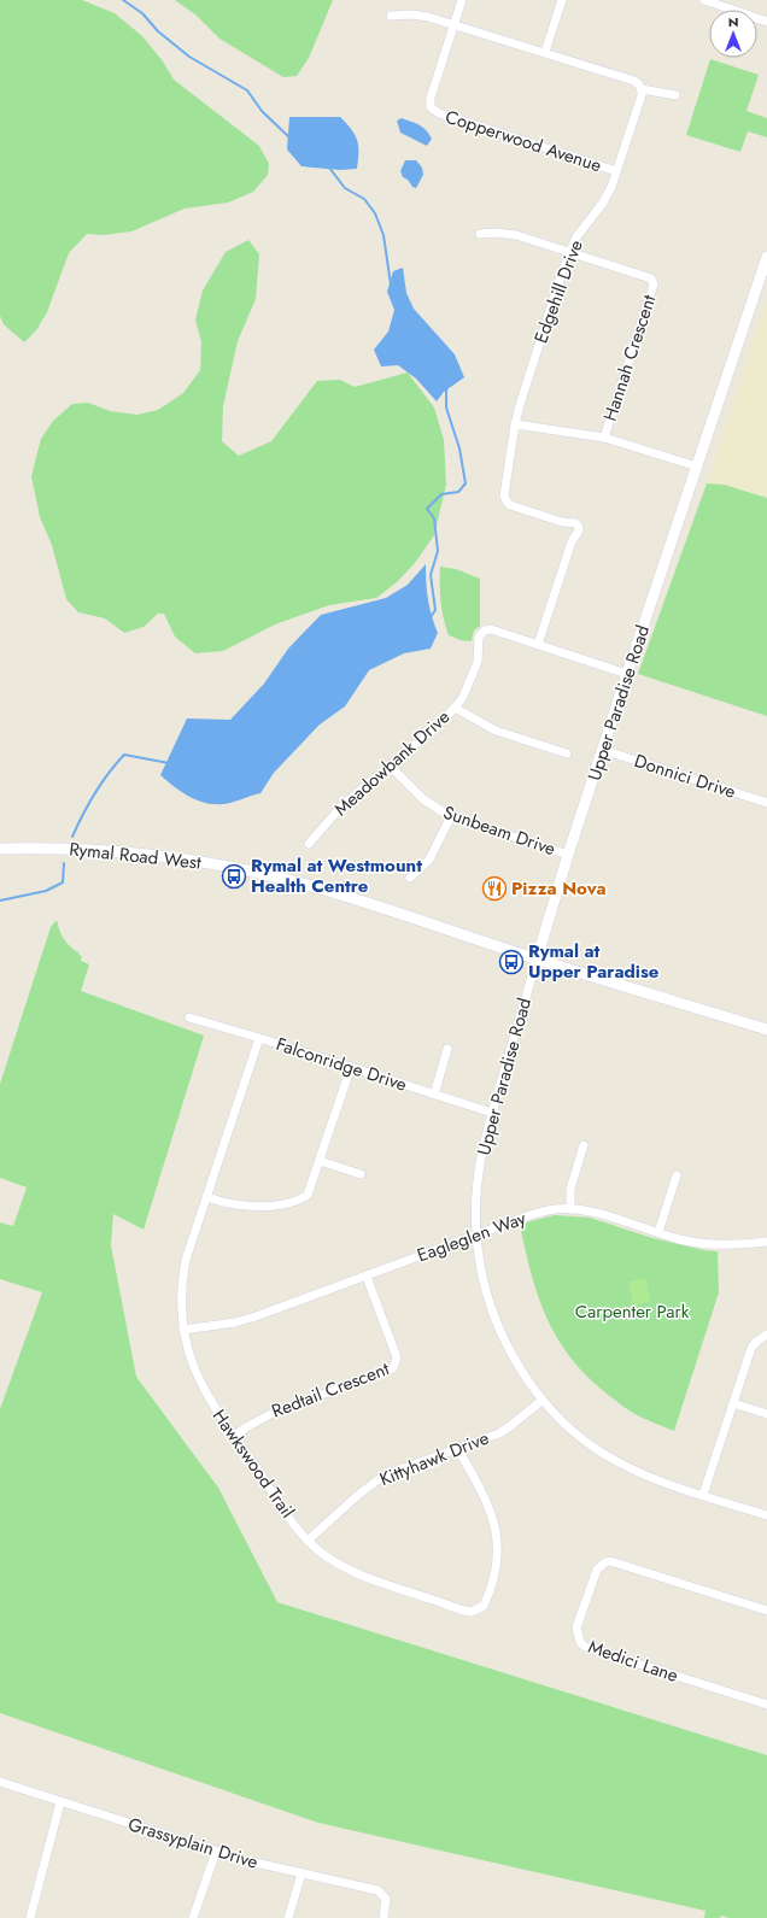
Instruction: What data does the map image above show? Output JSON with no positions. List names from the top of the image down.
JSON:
{
  "streets": {
    "main road": ["Upper Paradise Road", "Rymal Road West"],
    "street": [
      "Copperwood Avenue",
      "Edgehill Drive",
      "Hannah Crescent",
      "Meadowbank Drive",
      "Donnici Drive",
      "Sunbeam Drive",
      "Falconridge Drive",
      "Eagleglen Way",
      "Redtail Crescent",
      "Kittyhawk Drive",
      "Hawkswood Trail",
      "Medici Lane",
      "Grassyplain Drive"
    ]
  },
  "crossings": [
    ["Copperwood Avenue", "Edgehill Drive"],
    ["Edgehill Drive", "Hannah Crescent"],
    ["Edgehill Drive", "Meadowbank Drive"],
    ["Upper Paradise Road", "Meadowbank Drive"],
    ["Upper Paradise Road", "Donnici Drive"],
    ["Upper Paradise Road", "Sunbeam Drive"],
    ["Upper Paradise Road", "Rymal Road West"],
    ["Upper Paradise Road", "Falconridge Drive"],
    ["Upper Paradise Road", "Eagleglen Way"],
    ["Upper Paradise Road", "Kittyhawk Drive"],
    ["Meadowbank Drive", "Sunbeam Drive"],
    ["Falconridge Drive", "Hawkswood Trail"],
    ["Eagleglen Way", "Redtail Crescent"],
    ["Eagleglen Way", "Hawkswood Trail"],
    ["Redtail Crescent", "Hawkswood Trail"],
    ["Kittyhawk Drive", "Hawkswood Trail"]
  ],
  "parks": ["Carpenter Park"],
  "places": {
    "bus stop": ["Rymal at Westmount Health Centre", "Rymal at Upper Paradise"],
    "restaurant": ["Pizza Nova"]
  },
  "north": "top"
}
